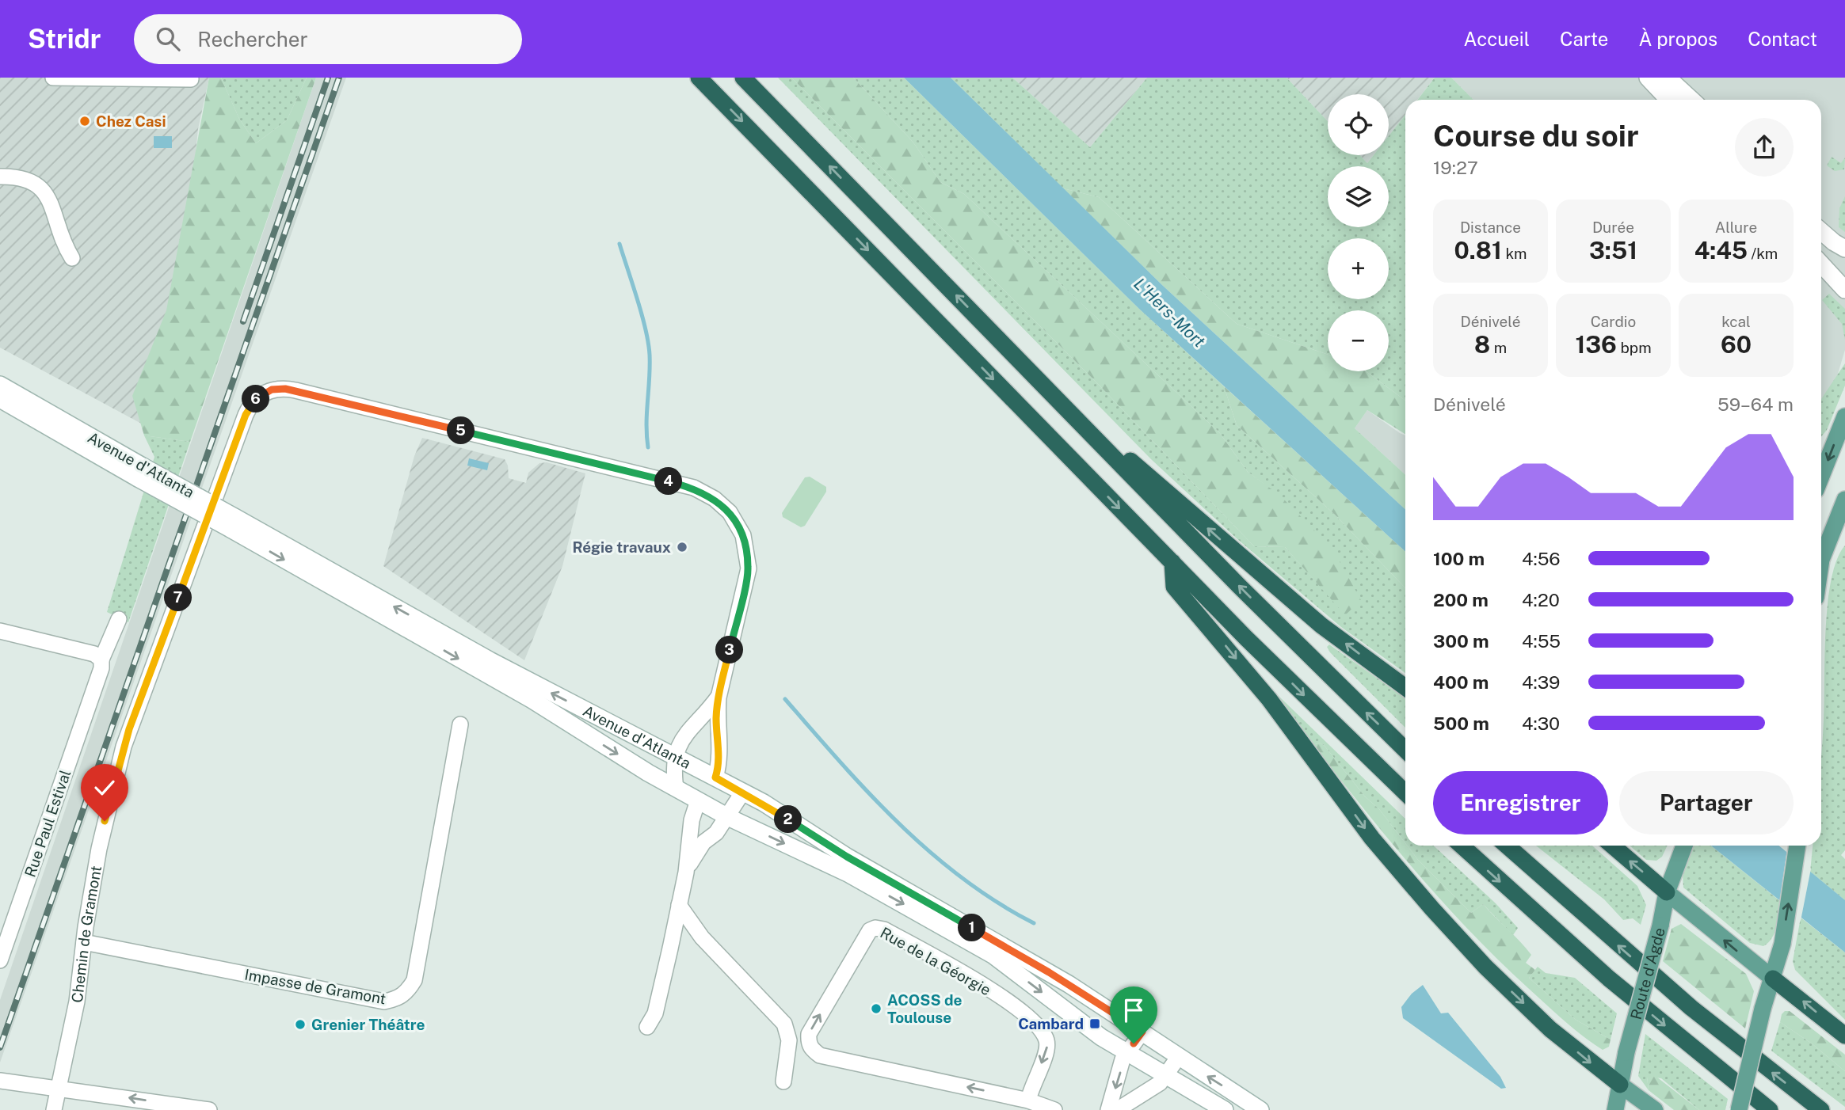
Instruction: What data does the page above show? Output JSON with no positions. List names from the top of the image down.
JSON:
{
  "streets": {
    "main road": ["Avenue d'Atlanta", "Route d'Agde"],
    "street": [
      "Rue Paul Estival",
      "Chemin de Gramont",
      "Rue de la Géorgie",
      "Impasse de Gramont"
    ]
  },
  "crossings": [
    ["Avenue d'Atlanta", "Chemin de Gramont"],
    ["Chemin de Gramont", "Impasse de Gramont"]
  ],
  "water": ["L'Hers-Mort"],
  "places": {
    "other": [
      "Chez Casi",
      "Régie travaux",
      "ACOSS de Toulouse",
      "Grenier Théâtre"
    ],
    "transit": ["Cambard"]
  },
  "page": {
    "header": "Stridr",
    "search": "Rechercher",
    "nav": [
      "Accueil",
      "Carte",
      "À propos",
      "Contact"
    ],
    "map_buttons": ["+", "−"],
    "heading": ["Course du soir", "19:27"],
    "stats": [
      ["Distance", "0.81 km"],
      ["Durée", "3:51"],
      ["Allure", "4:45 /km"],
      ["Dénivelé", "8 m"],
      ["Cardio", "136 bpm"],
      ["kcal", "60"]
    ],
    "chart": ["Dénivelé", "59–64 m"],
    "pins": [
      "6",
      "5",
      "4",
      "7",
      "3",
      "2",
      "1"
    ],
    "list": [
      {
        "name": "100 m",
        "note": "4:56"
      },
      {
        "name": "200 m",
        "note": "4:20"
      },
      {
        "name": "300 m",
        "note": "4:55"
      },
      {
        "name": "400 m",
        "note": "4:39"
      },
      {
        "name": "500 m",
        "note": "4:30"
      }
    ],
    "buttons": ["Enregistrer", "Partager"]
  }
}
